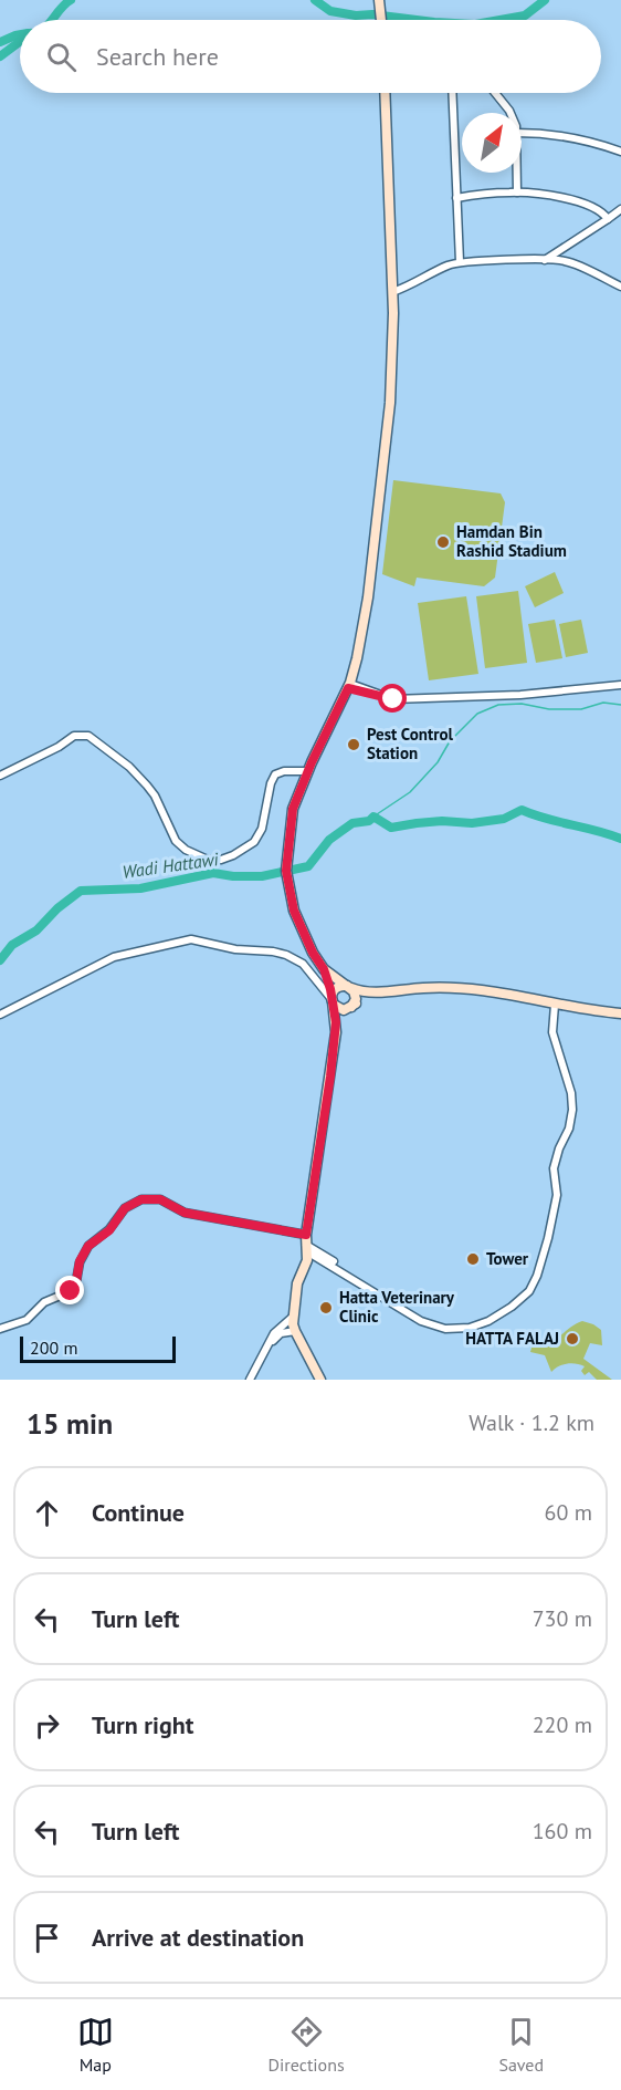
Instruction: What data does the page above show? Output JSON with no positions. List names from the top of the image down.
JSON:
{
  "water": ["Wadi Hattawi"],
  "places": [
    "Hamdan Bin Rashid Stadium",
    "Pest Control Station",
    "Tower",
    "Hatta Veterinary Clinic",
    "HATTA FALAJ"
  ],
  "scale_bar": "200 m",
  "north": "top right",
  "page": {
    "search": "Search here",
    "scale": "200 m",
    "heading": ["15 min", "Walk · 1.2 km"],
    "list": [
      ["Continue", "60 m"],
      ["Turn left", "730 m"],
      ["Turn right", "220 m"],
      ["Turn left", "160 m"],
      "Arrive at destination"
    ],
    "nav": ["Map", "Directions", "Saved"]
  }
}
